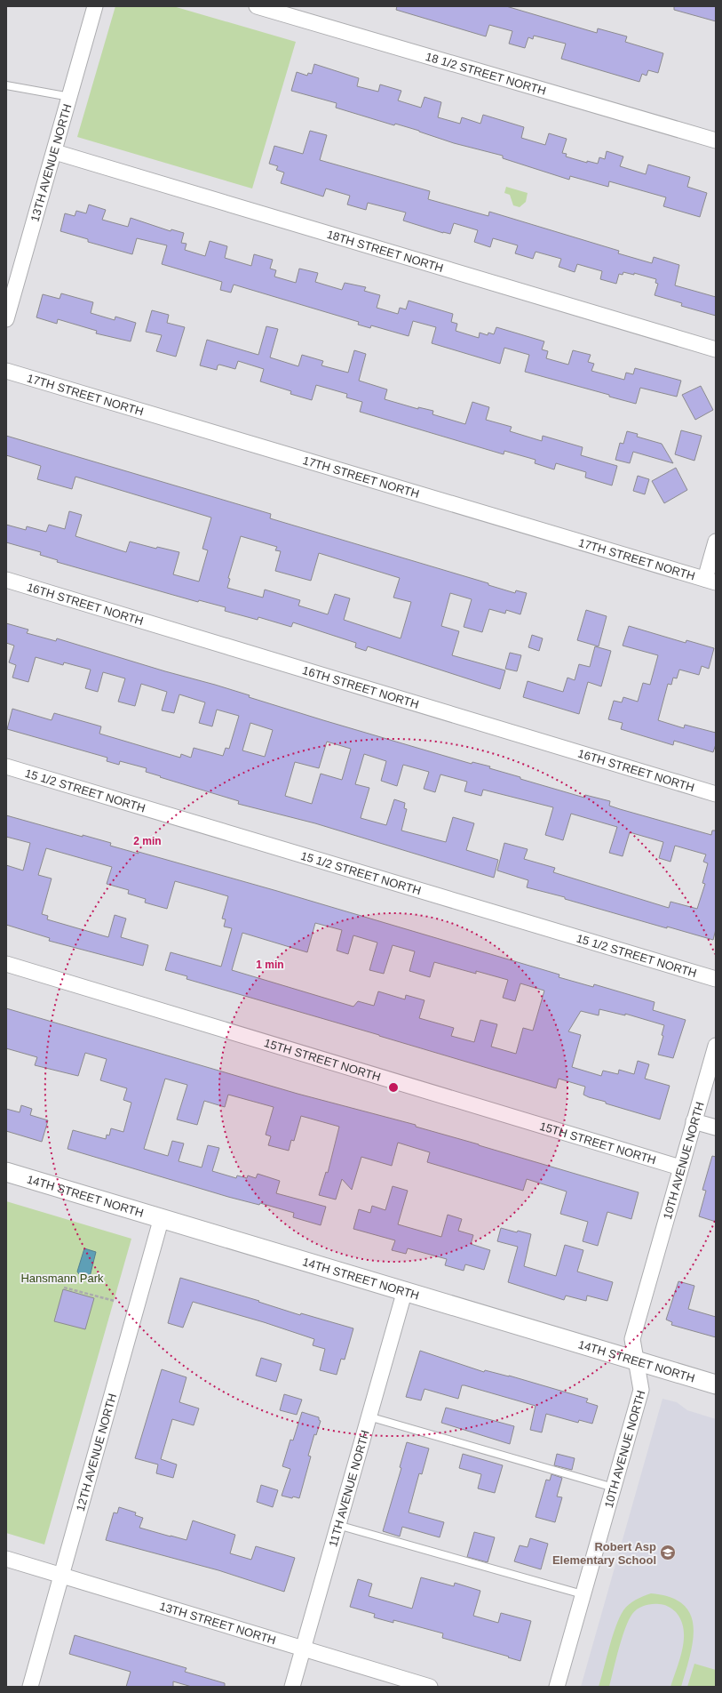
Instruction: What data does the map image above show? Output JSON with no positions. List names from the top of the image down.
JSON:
{
  "streets": {
    "street": [
      "18 1/2 STREET NORTH",
      "13TH AVENUE NORTH",
      "18TH STREET NORTH",
      "17TH STREET NORTH",
      "16TH STREET NORTH",
      "15 1/2 STREET NORTH",
      "15TH STREET NORTH",
      "10TH AVENUE NORTH",
      "14TH STREET NORTH",
      "12TH AVENUE NORTH",
      "11TH AVENUE NORTH",
      "13TH STREET NORTH"
    ]
  },
  "crossings": [
    ["13TH AVENUE NORTH", "18TH STREET NORTH"],
    ["15TH STREET NORTH", "10TH AVENUE NORTH"],
    ["10TH AVENUE NORTH", "14TH STREET NORTH"],
    ["14TH STREET NORTH", "12TH AVENUE NORTH"],
    ["14TH STREET NORTH", "11TH AVENUE NORTH"],
    ["12TH AVENUE NORTH", "13TH STREET NORTH"],
    ["11TH AVENUE NORTH", "13TH STREET NORTH"]
  ],
  "parks": ["Hansmann Park"],
  "places": {
    "school or university": ["Robert Asp Elementary School"]
  },
  "rings": ["2 min", "1 min"]
}
